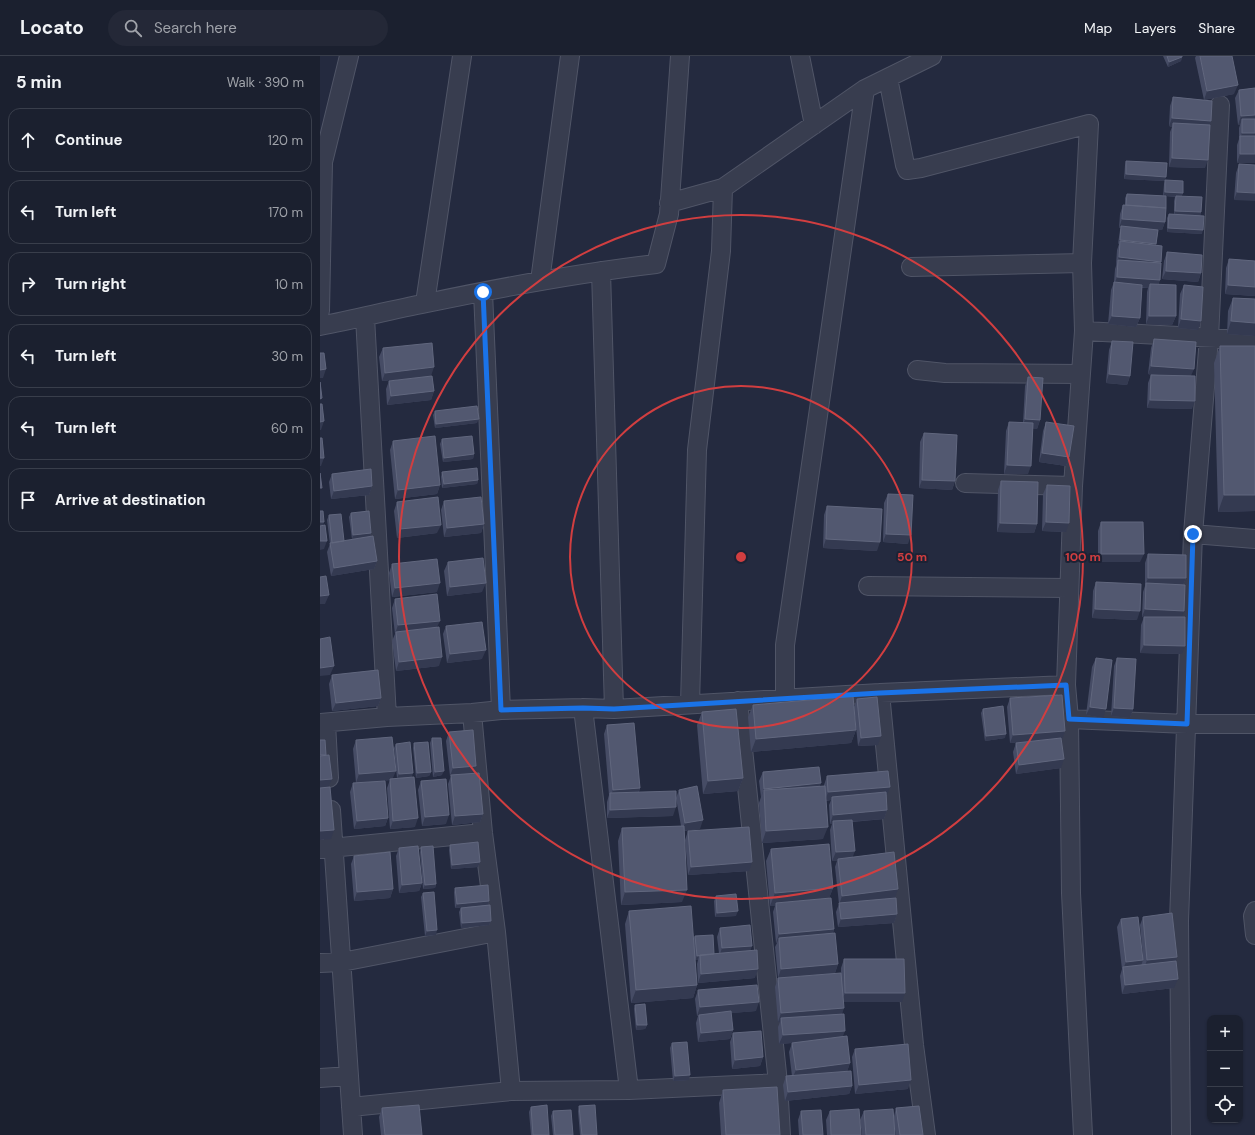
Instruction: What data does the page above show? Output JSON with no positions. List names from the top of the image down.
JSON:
{
  "page": {
    "header": "Locato",
    "search": "Search here",
    "nav": ["Map", "Layers", "Share"],
    "heading": ["5 min", "Walk · 390 m"],
    "list": [
      ["Continue", "120 m"],
      ["Turn left", "170 m"],
      ["Turn right", "10 m"],
      ["Turn left", "30 m"],
      ["Turn left", "60 m"],
      "Arrive at destination"
    ],
    "map_buttons": ["+", "−"]
  },
  "rings": ["50 m", "100 m"]
}
